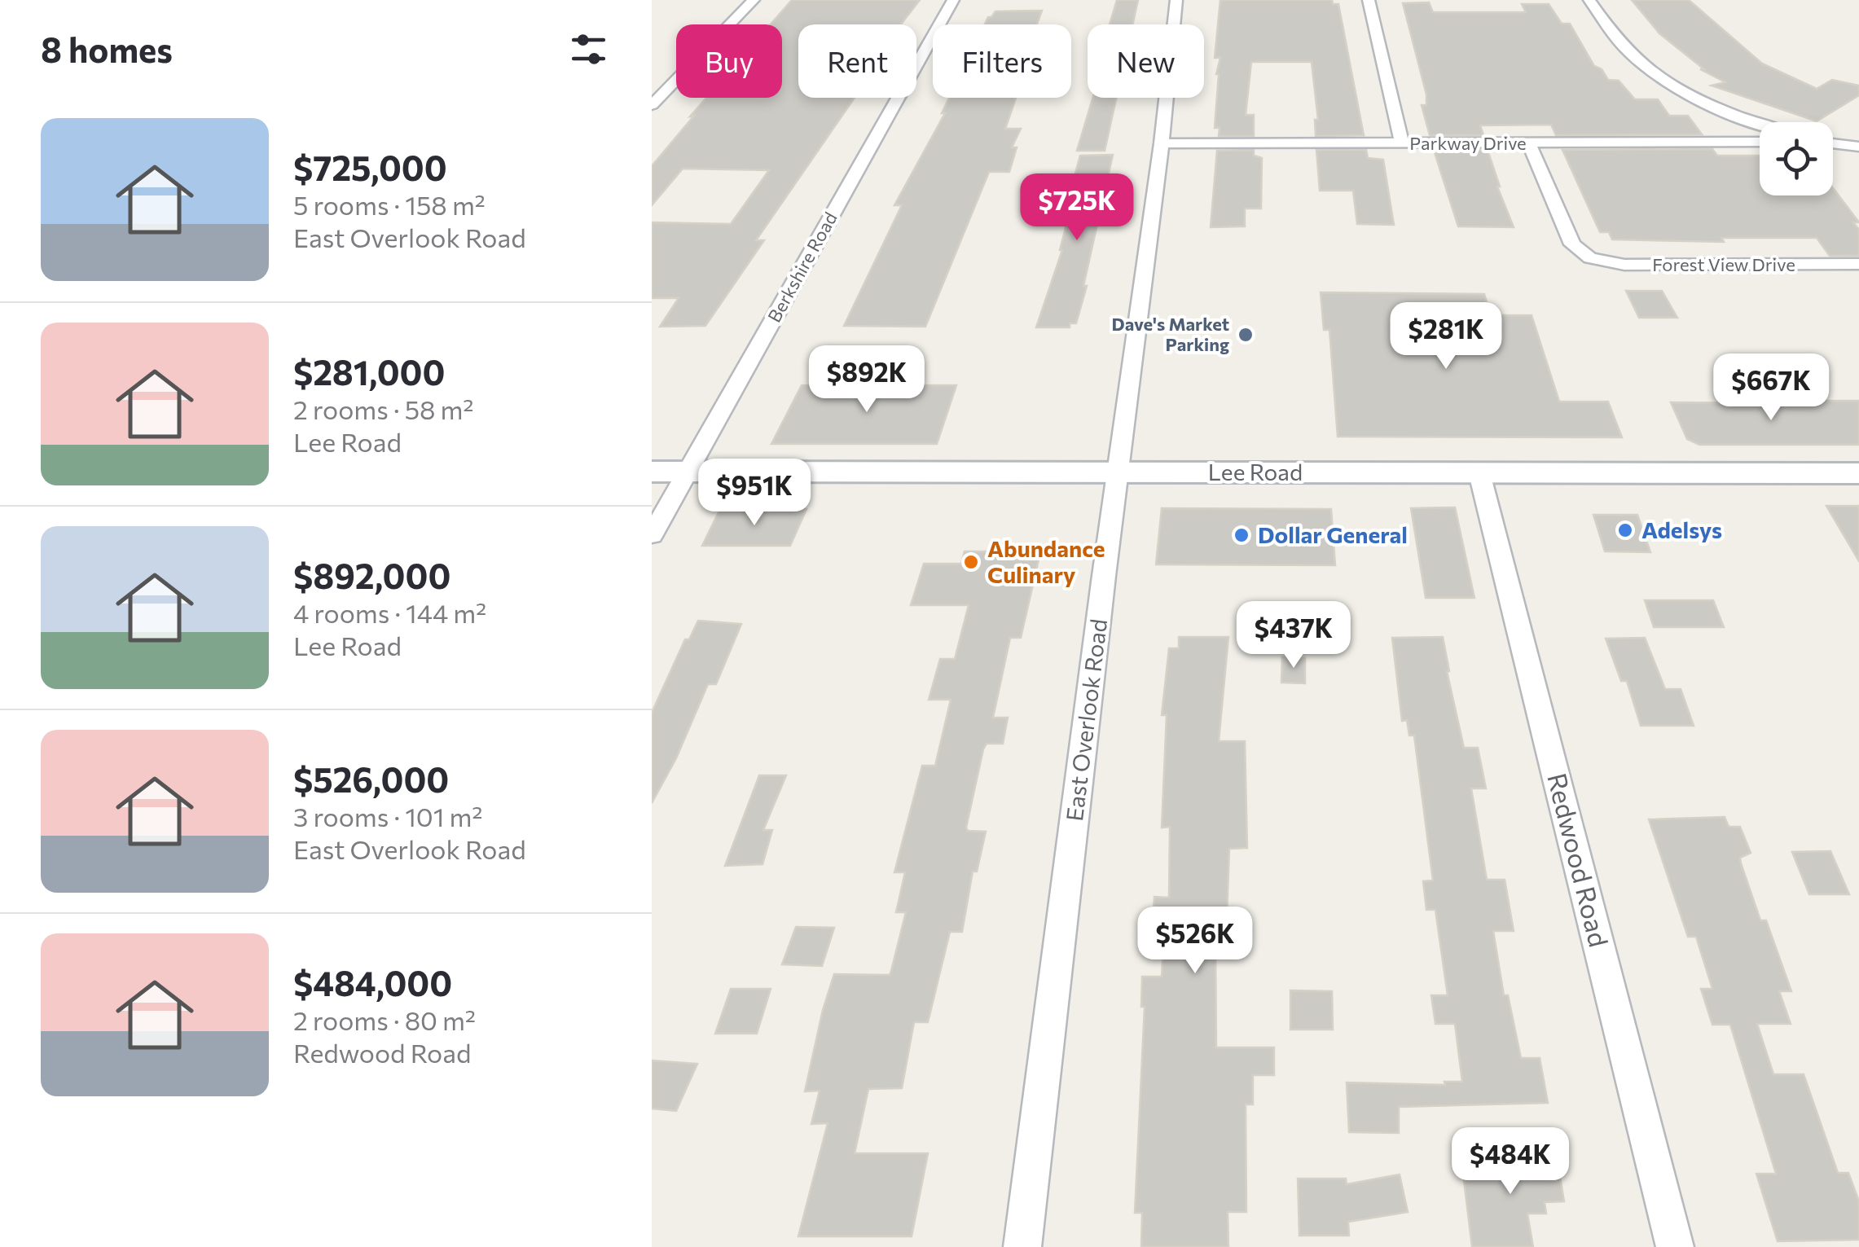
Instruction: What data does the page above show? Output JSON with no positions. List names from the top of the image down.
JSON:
{
  "streets": {
    "main road": ["Lee Road"],
    "street": [
      "Parkway Drive",
      "Forest View Drive",
      "Berkshire Road",
      "East Overlook Road",
      "Redwood Road"
    ]
  },
  "crossings": [
    ["Parkway Drive", "Forest View Drive"],
    ["Parkway Drive", "East Overlook Road"],
    ["Berkshire Road", "Lee Road"],
    ["Lee Road", "East Overlook Road"],
    ["Lee Road", "Redwood Road"]
  ],
  "places": [
    "Dave's Market Parking",
    "Adelsys",
    "Dollar General",
    "Abundance Culinary"
  ],
  "page": {
    "heading": "8 homes",
    "chip": [
      "Buy",
      "Rent",
      "Filters",
      "New"
    ],
    "list": [
      {
        "name": "$725,000",
        "note": "5 rooms · 158 m² · East Overlook Road"
      },
      {
        "name": "$281,000",
        "note": "2 rooms · 58 m² · Lee Road"
      },
      {
        "name": "$892,000",
        "note": "4 rooms · 144 m² · Lee Road"
      },
      {
        "name": "$526,000",
        "note": "3 rooms · 101 m² · East Overlook Road"
      },
      {
        "name": "$484,000",
        "note": "2 rooms · 80 m² · Redwood Road"
      }
    ],
    "price": [
      "$725K",
      "$281K",
      "$892K",
      "$667K",
      "$951K",
      "$437K",
      "$526K",
      "$484K"
    ]
  }
}
